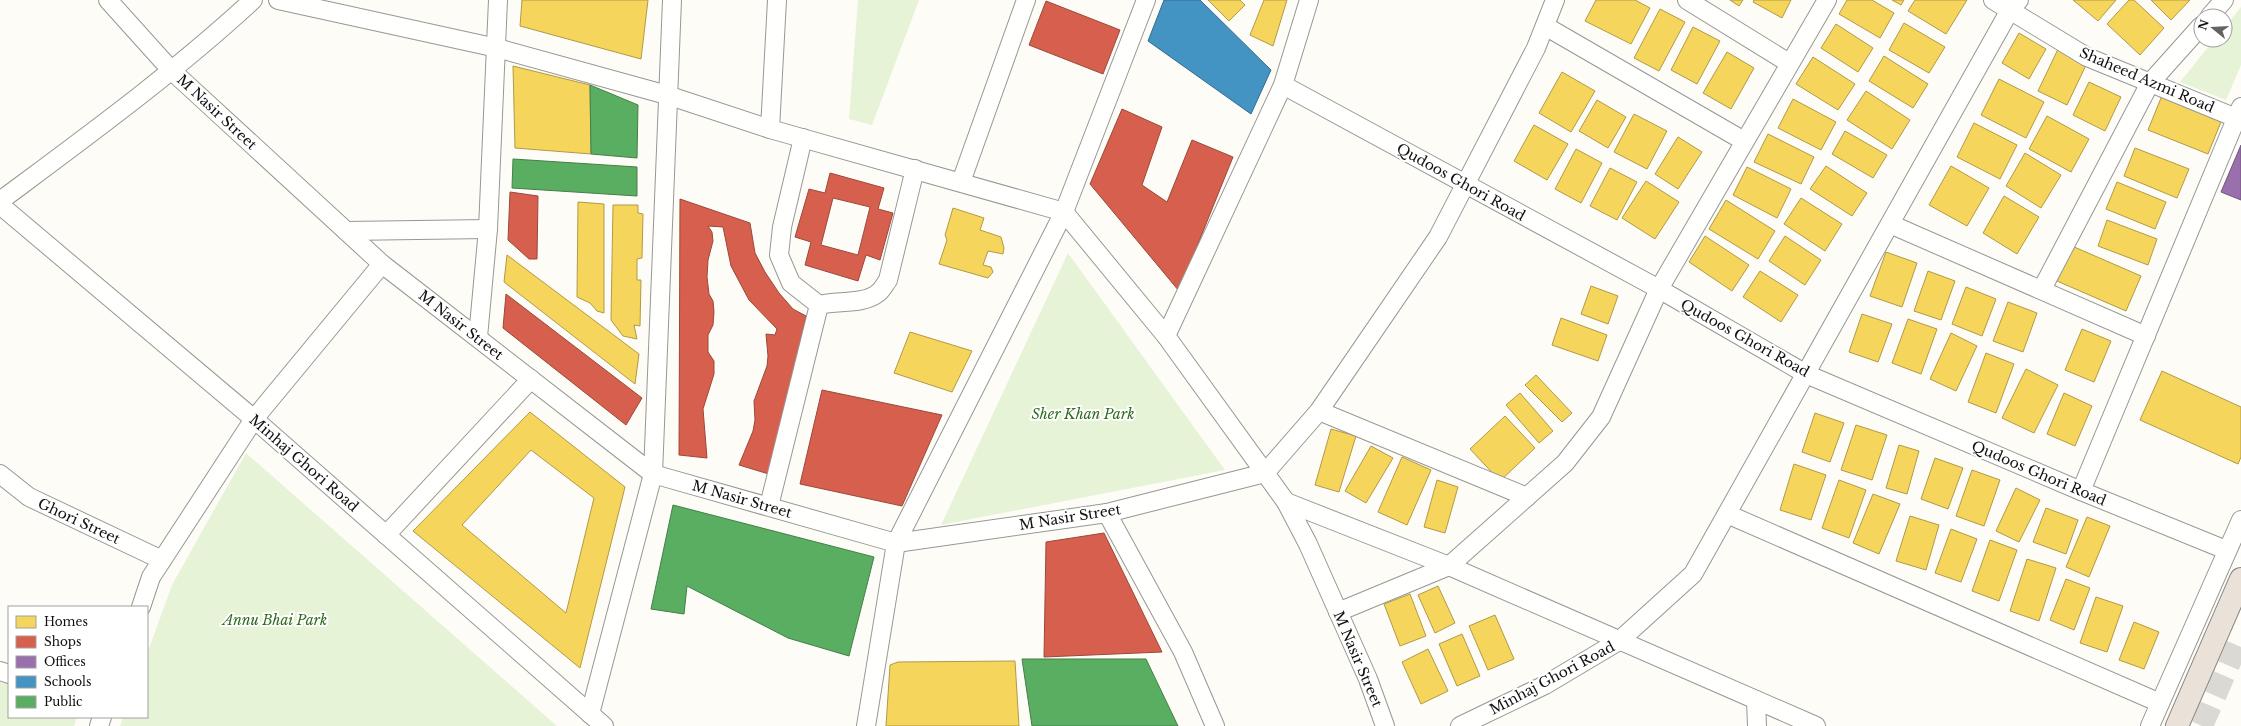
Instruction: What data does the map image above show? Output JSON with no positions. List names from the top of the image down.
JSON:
{
  "streets": {
    "street": [
      "Shaheed Azmi Road",
      "M Nasir Street",
      "Qudoos Ghori Road",
      "Minhaj Ghori Road",
      "Ghori Street"
    ]
  },
  "crossings": [
    ["Shaheed Azmi Road", "Minhaj Ghori Road"],
    ["Qudoos Ghori Road", "Minhaj Ghori Road"]
  ],
  "parks": ["Sher Khan Park", "Annu Bhai Park"],
  "legend": [
    "Homes",
    "Shops",
    "Offices",
    "Schools",
    "Public"
  ],
  "north": "left"
}
